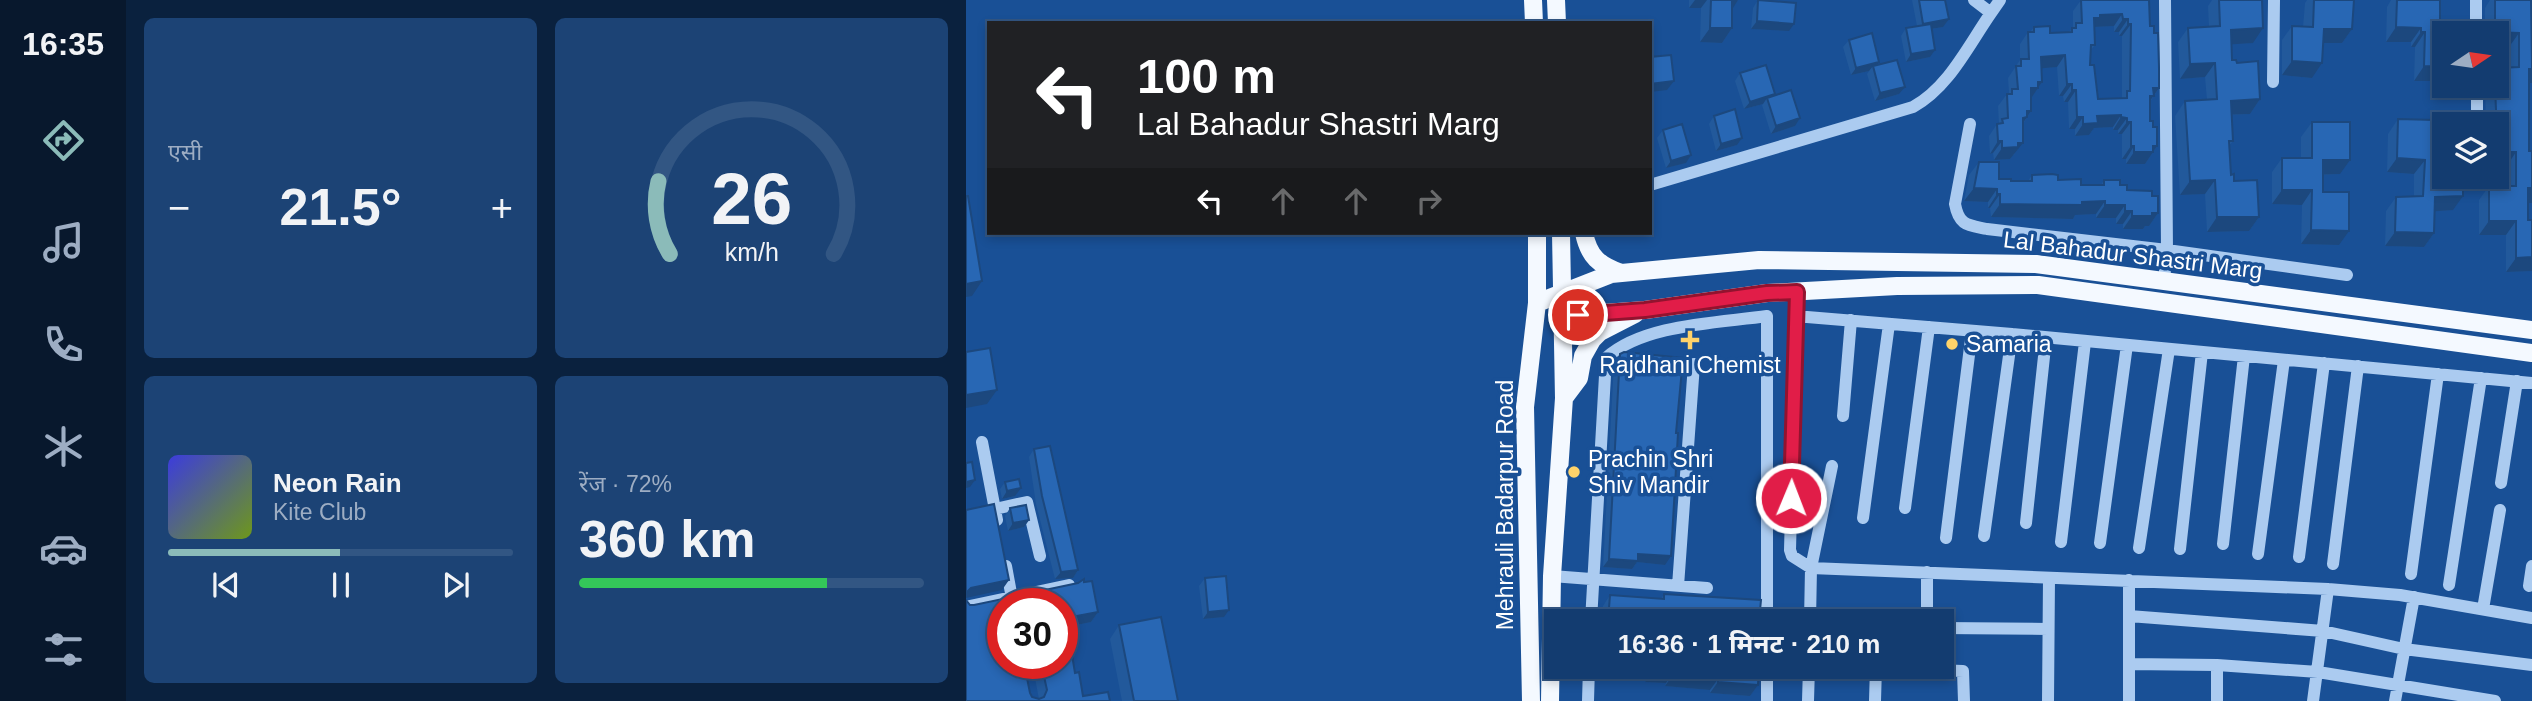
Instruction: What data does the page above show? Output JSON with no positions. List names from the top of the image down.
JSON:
{
  "streets": {
    "main road": ["Lal Bahadur Shastri Marg", "Mehrauli Badarpur Road"]
  },
  "crossings": [
    ["Lal Bahadur Shastri Marg", "Mehrauli Badarpur Road"]
  ],
  "places": {
    "health": ["Rajdhani Chemist"],
    "other": ["Samaria", "Prachin Shri Shiv Mandir"]
  },
  "north": "right",
  "page": {
    "tabs": "16:35",
    "tile": [
      "एसी",
      ["रेंज · 72%", "360 km"]
    ],
    "turn": ["100 m", "Lal Bahadur Shastri Marg"],
    "heat": ["−", "21.5°", "+"],
    "song": ["Neon Rain", "Kite Club"],
    "limit": "30",
    "trip": "16:36 · 1 मिनट · 210 m",
    "gauge": ["26", "km/h"]
  }
}
